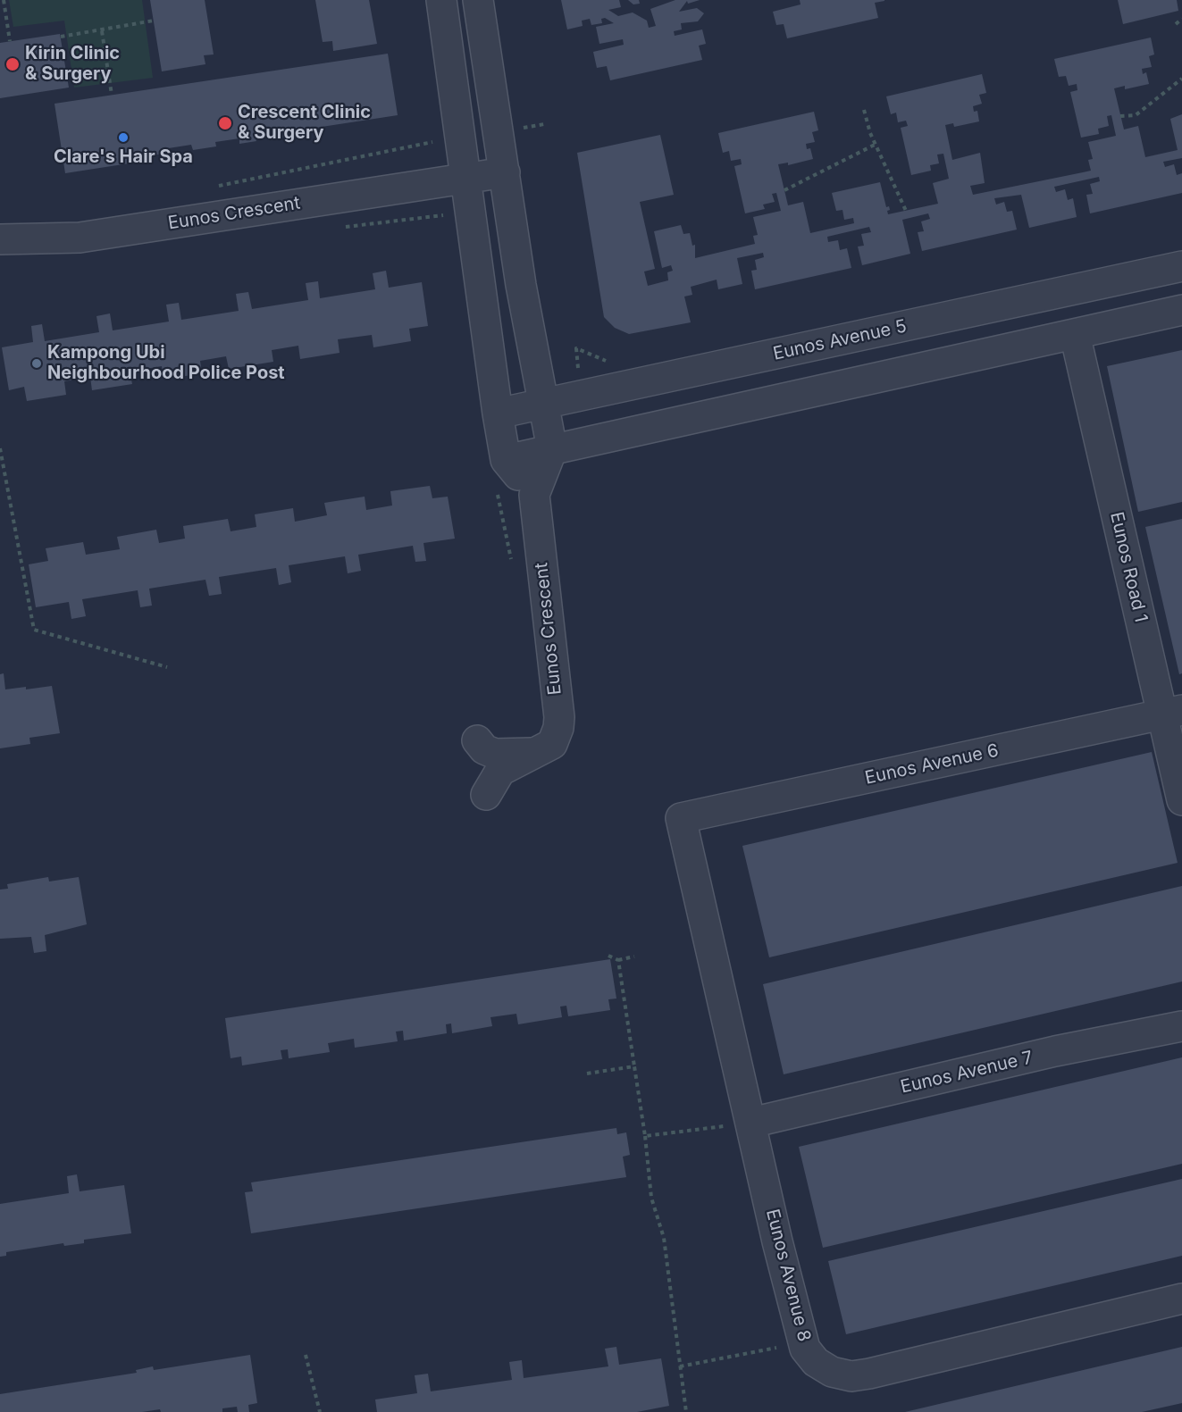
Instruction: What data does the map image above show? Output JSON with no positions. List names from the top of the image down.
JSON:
{
  "streets": {
    "street": [
      "Eunos Crescent",
      "Eunos Avenue 5",
      "Eunos Road 1",
      "Eunos Avenue 6",
      "Eunos Avenue 7",
      "Eunos Avenue 8"
    ]
  },
  "crossings": [
    ["Eunos Road 1", "Eunos Avenue 6"],
    ["Eunos Avenue 6", "Eunos Avenue 8"],
    ["Eunos Avenue 7", "Eunos Avenue 8"]
  ],
  "places": [
    "Kirin Clinic & Surgery",
    "Crescent Clinic & Surgery",
    "Clare's Hair Spa",
    "Kampong Ubi Neighbourhood Police Post"
  ]
}
